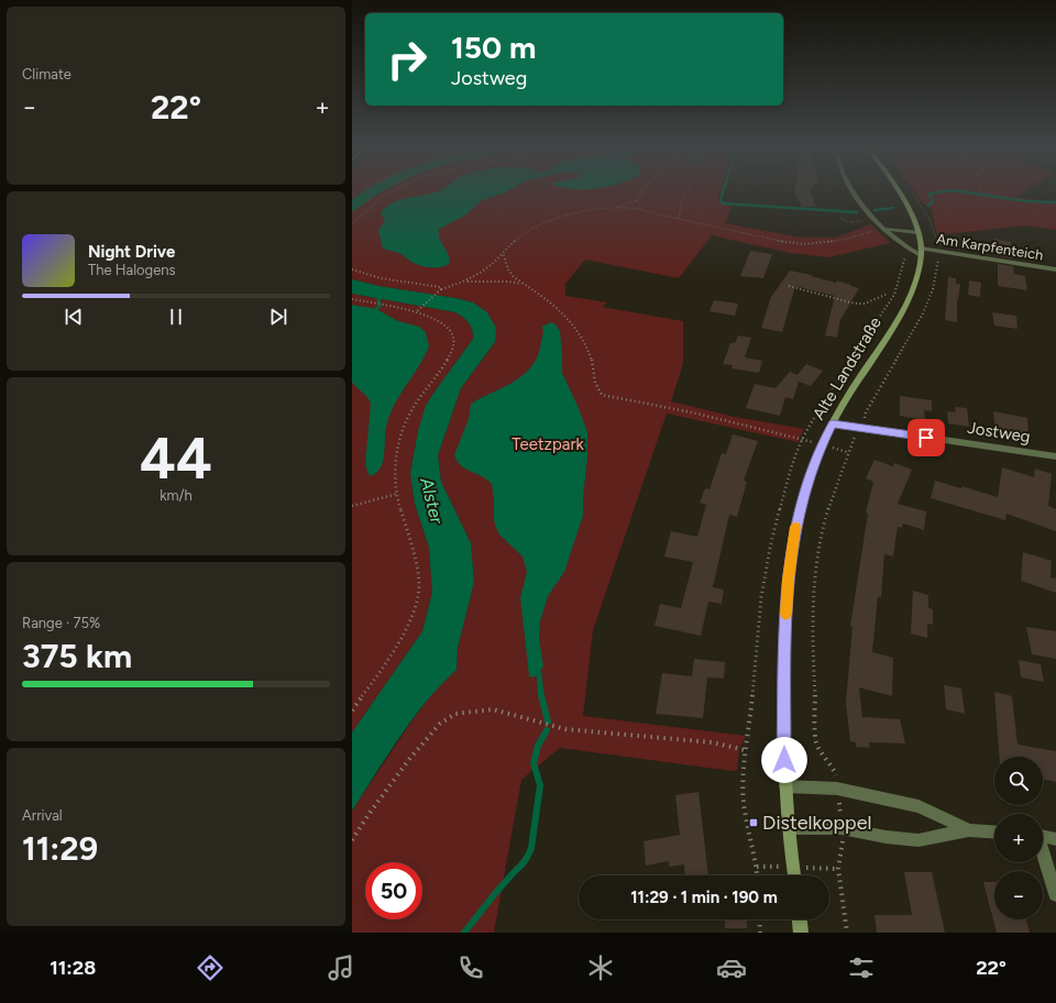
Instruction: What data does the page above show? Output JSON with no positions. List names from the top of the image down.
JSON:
{
  "streets": {
    "main road": ["Alte Landstraße"],
    "street": ["Am Karpfenteich", "Jostweg"]
  },
  "crossings": [
    ["Am Karpfenteich", "Alte Landstraße"],
    ["Alte Landstraße", "Jostweg"]
  ],
  "water": ["Alster"],
  "parks": ["Teetzpark"],
  "places": {
    "transit": ["Distelkoppel"]
  },
  "page": {
    "tile": [
      "Climate",
      ["44", "km/h"],
      ["Range · 75%", "375 km"],
      ["Arrival", "11:29"]
    ],
    "turn": ["150 m", "Jostweg"],
    "heat": ["−", "22°", "+"],
    "song": ["Night Drive", "The Halogens"],
    "map_buttons": ["+", "−"],
    "limit": "50",
    "trip": "11:29 · 1 min · 190 m",
    "tabs": ["11:28", "22°"]
  }
}
